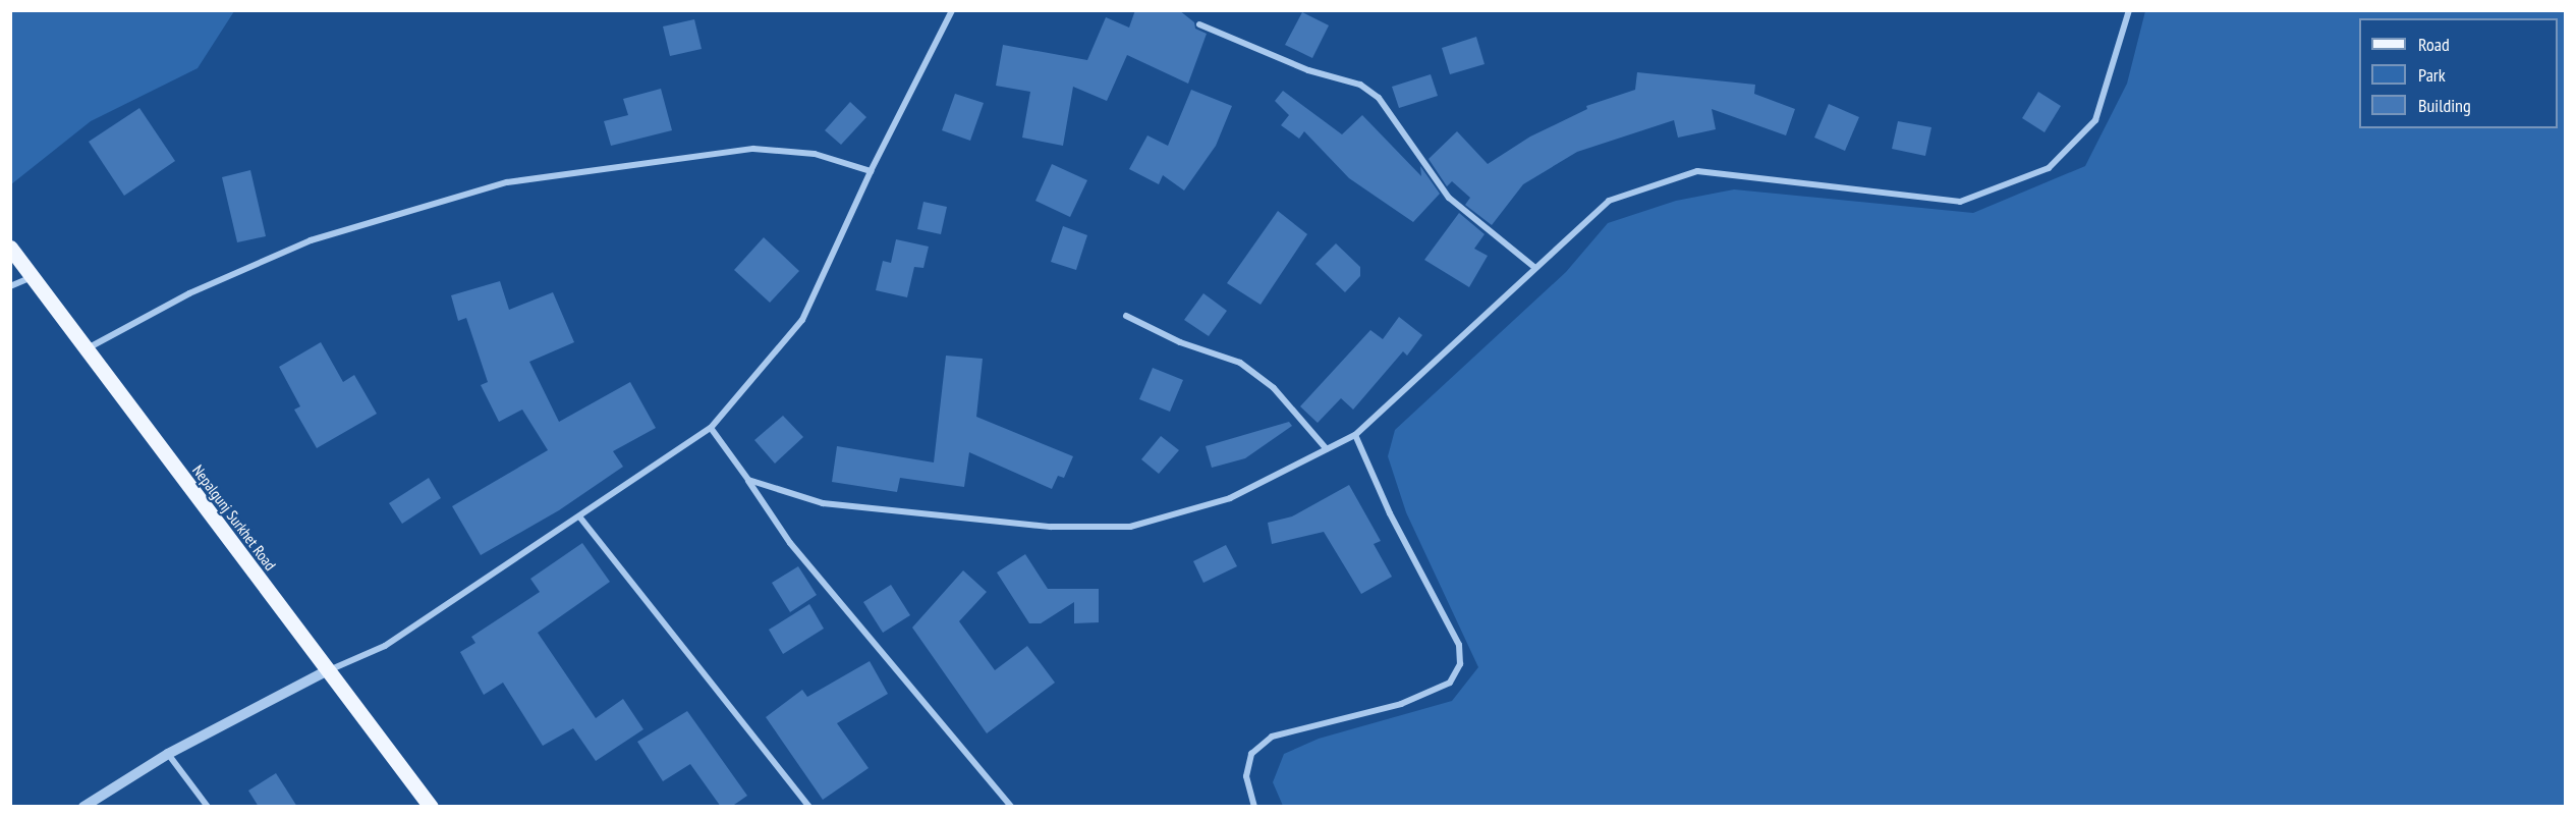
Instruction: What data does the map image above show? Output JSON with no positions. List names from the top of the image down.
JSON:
{
  "streets": {
    "main road": ["Nepalgunj Surkhet Road"]
  },
  "legend": ["Road", "Park", "Building"]
}
